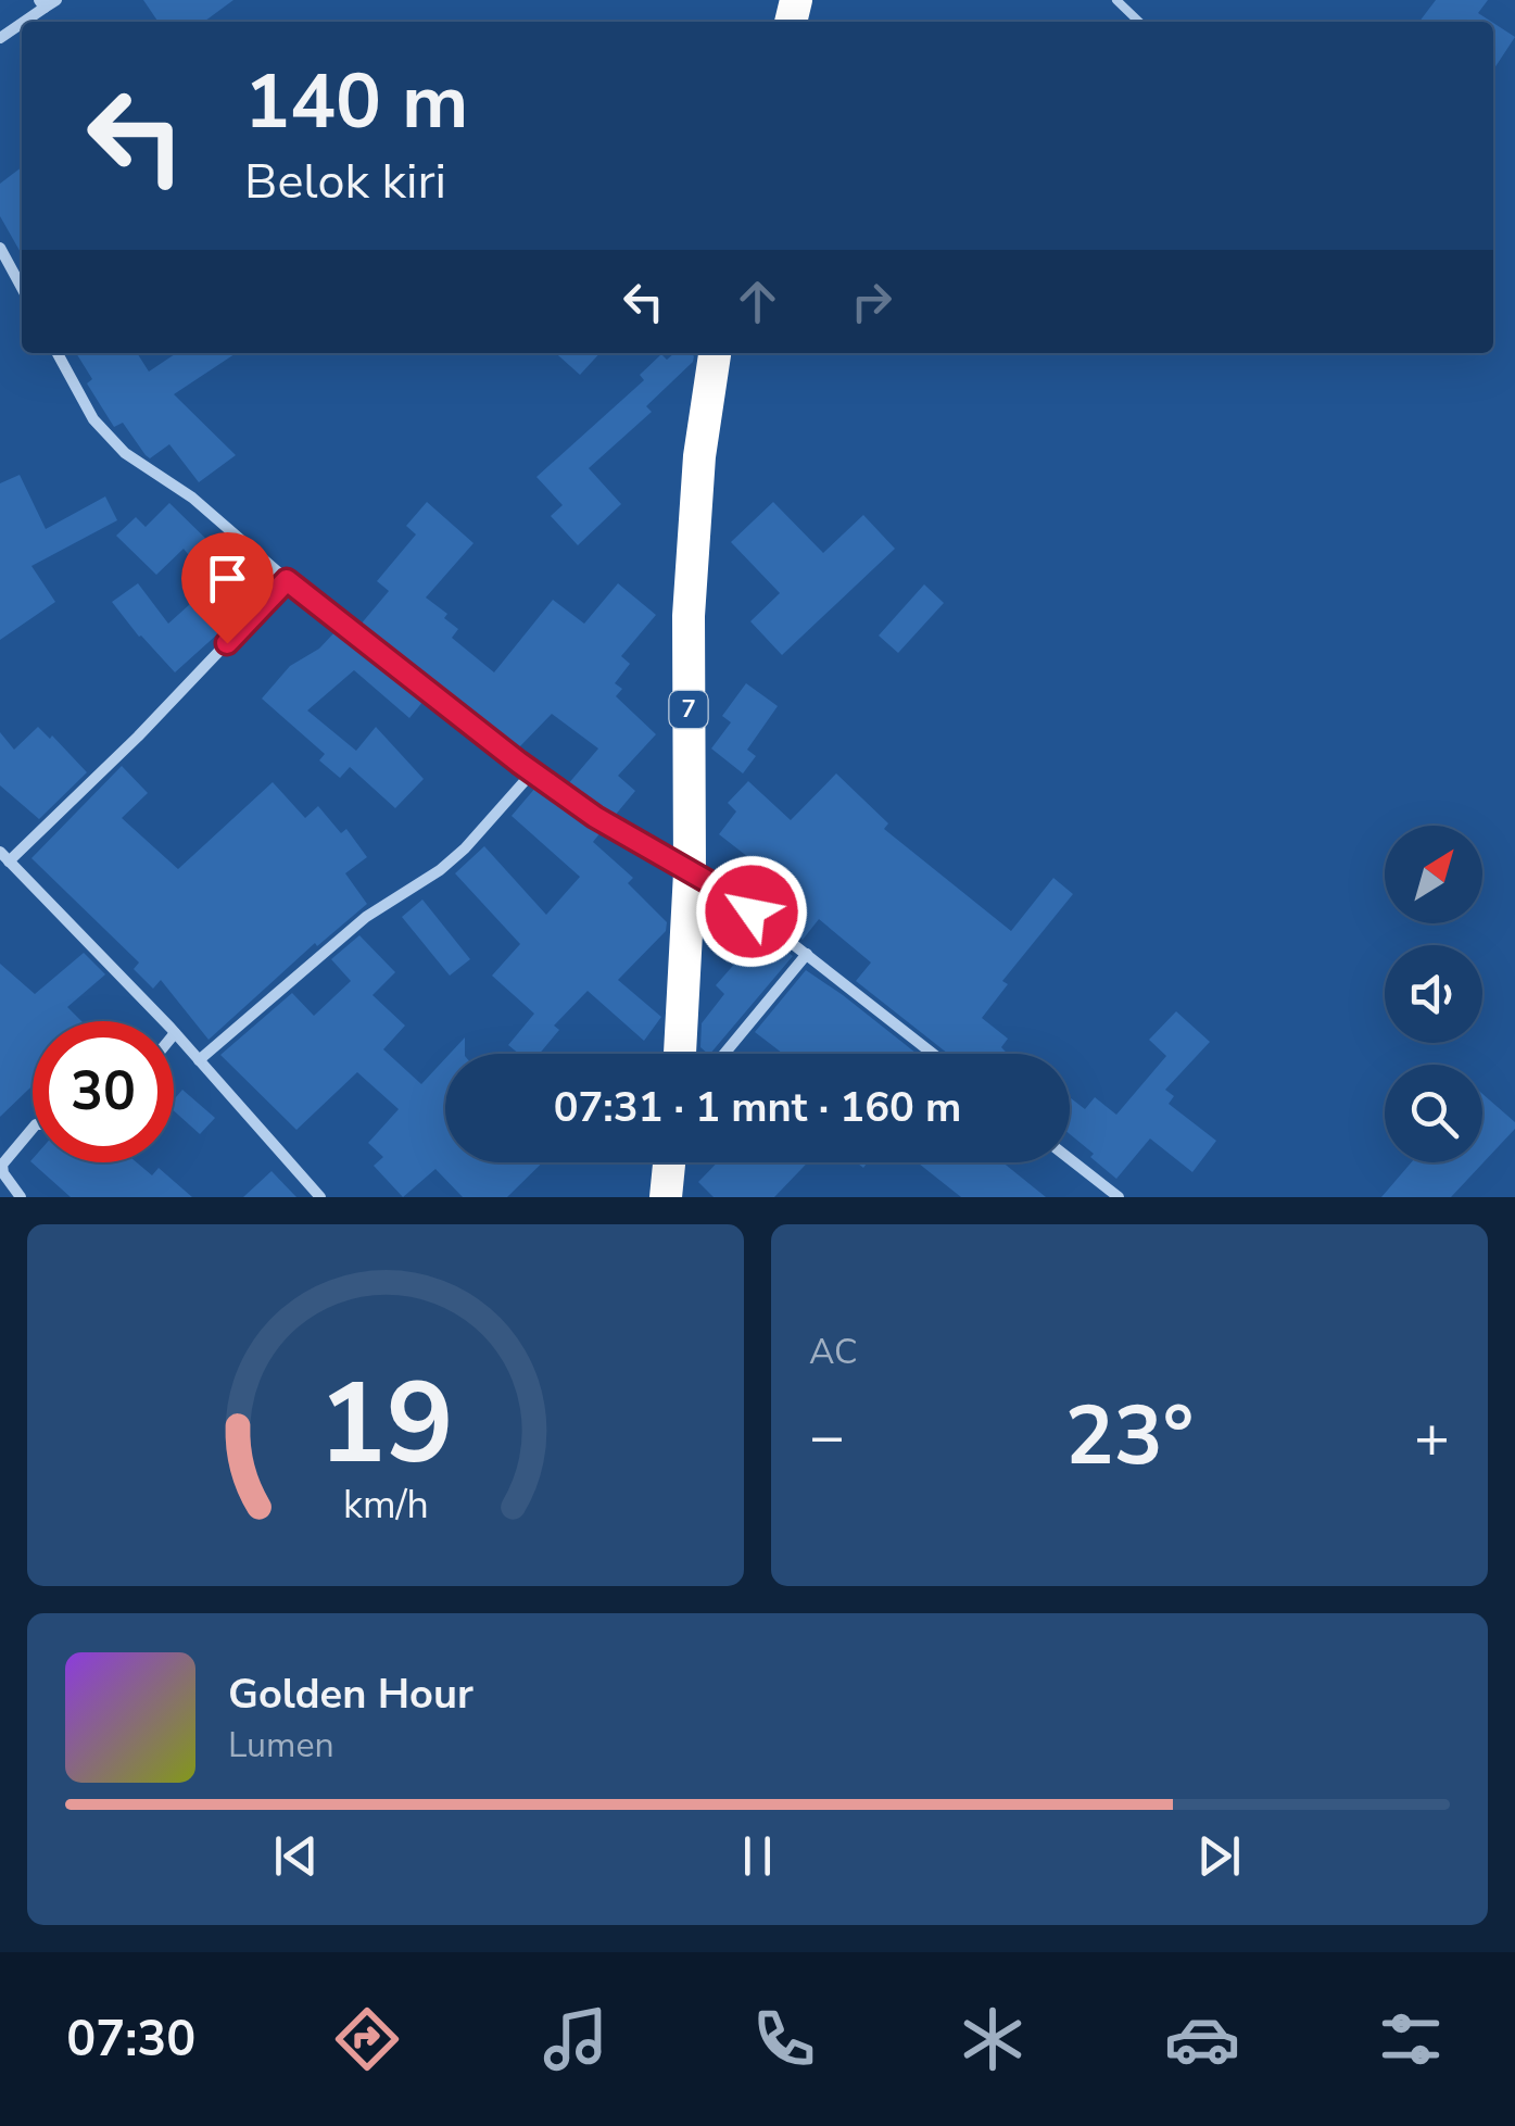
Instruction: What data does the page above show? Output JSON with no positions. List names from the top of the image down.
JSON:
{
  "streets": {
    "highway": ["7"]
  },
  "north": "top right",
  "page": {
    "turn": ["140 m", "Belok kiri"],
    "limit": "30",
    "trip": "07:31 · 1 mnt · 160 m",
    "tile": "AC",
    "heat": ["−", "23°", "+"],
    "song": ["Golden Hour", "Lumen"],
    "tabs": "07:30",
    "gauge": ["19", "km/h"]
  }
}
